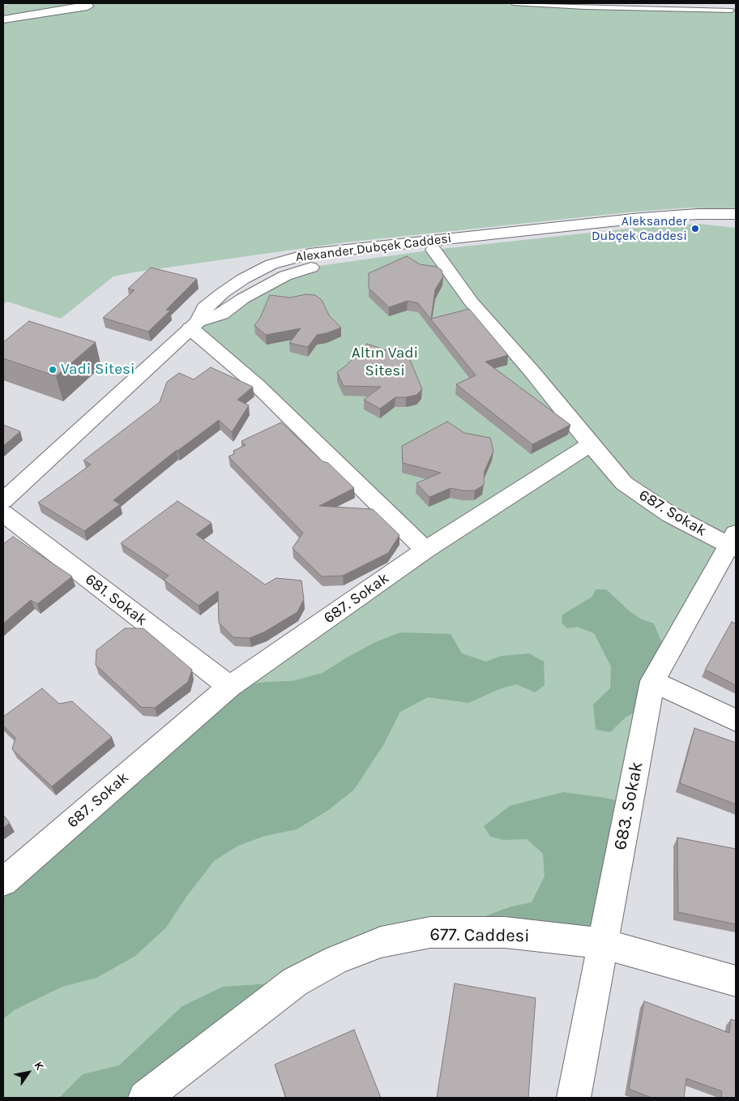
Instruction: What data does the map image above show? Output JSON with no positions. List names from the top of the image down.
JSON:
{
  "streets": {
    "street": [
      "Alexander Dubçek Caddesi",
      "687. Sokak",
      "681. Sokak",
      "683. Sokak",
      "677. Caddesi"
    ]
  },
  "crossings": [
    ["687. Sokak", "681. Sokak"],
    ["687. Sokak", "683. Sokak"],
    ["683. Sokak", "677. Caddesi"]
  ],
  "parks": ["Altın Vadi Sitesi"],
  "places": ["Aleksander Dubçek Caddesi", "Vadi Sitesi"],
  "north": "top right"
}
